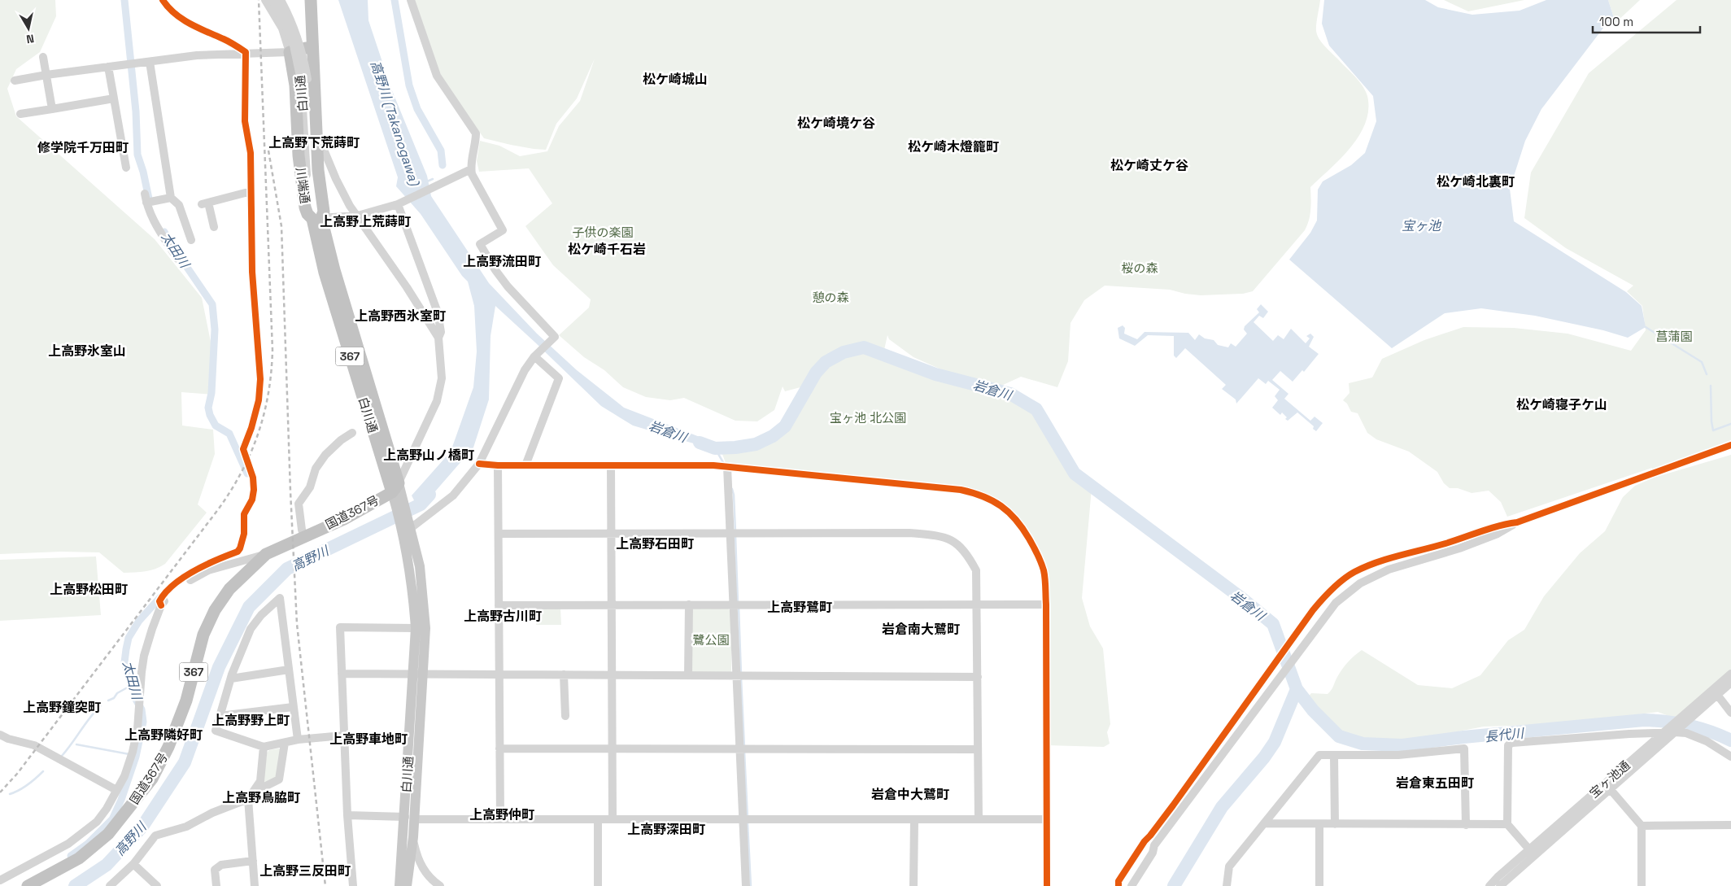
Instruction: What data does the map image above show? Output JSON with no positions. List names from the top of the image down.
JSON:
{
  "streets": {
    "highway": [
      "白川通",
      "川端通",
      "367",
      "国道367号"
    ],
    "street": ["宝ヶ池通"]
  },
  "crossings": [
    ["白川通", "川端通"],
    ["白川通", "国道367号"]
  ],
  "districts": [
    "松ケ崎城山",
    "松ケ崎境ケ谷",
    "上高野下荒蒔町",
    "松ケ崎木燈籠町",
    "修学院千万田町",
    "松ケ崎丈ケ谷",
    "松ケ崎北裏町",
    "上高野上荒蒔町",
    "松ケ崎千石岩",
    "上高野流田町",
    "上高野西氷室町",
    "上高野氷室山",
    "松ケ崎寝子ケ山",
    "上高野山ノ橋町",
    "上高野石田町",
    "上高野松田町",
    "上高野鷺町",
    "上高野古川町",
    "岩倉南大鷺町",
    "上高野鐘突町",
    "上高野野上町",
    "上高野隣好町",
    "上高野車地町",
    "岩倉東五田町",
    "岩倉中大鷺町",
    "上高野鳥脇町",
    "上高野仲町",
    "上高野深田町",
    "上高野三反田町"
  ],
  "water": [
    "高野川 (Takanogawa)",
    "宝ヶ池",
    "太田川",
    "岩倉川",
    "高野川",
    "長代川"
  ],
  "parks": [
    "子供の楽園",
    "桜の森",
    "憩の森",
    "菖蒲園",
    "宝ヶ池 北公園",
    "鷺公園"
  ],
  "scale_bar": "100 m",
  "north": "bottom"
}
